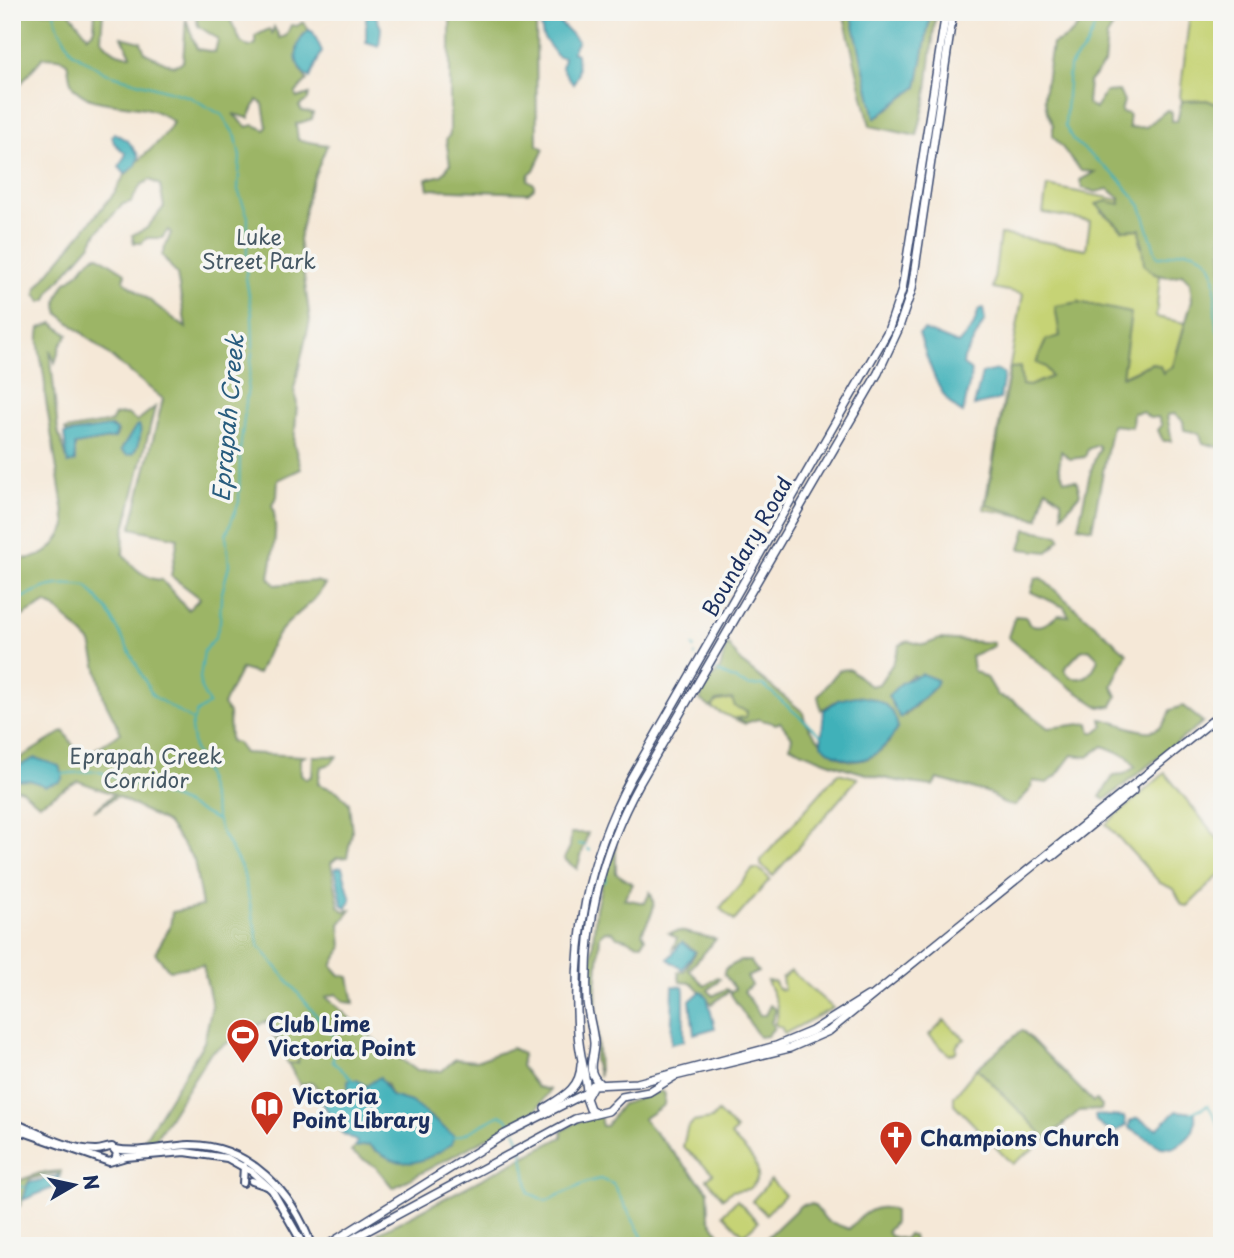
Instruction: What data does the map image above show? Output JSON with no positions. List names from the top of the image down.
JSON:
{
  "streets": {
    "highway": ["Boundary Road"]
  },
  "water": ["Eprapah Creek"],
  "parks": ["Luke Street Park", "Eprapah Creek Corridor"],
  "places": {
    "sports": ["Club Lime Victoria Point"],
    "library": ["Victoria Point Library"],
    "church": ["Champions Church"]
  },
  "north": "right"
}
